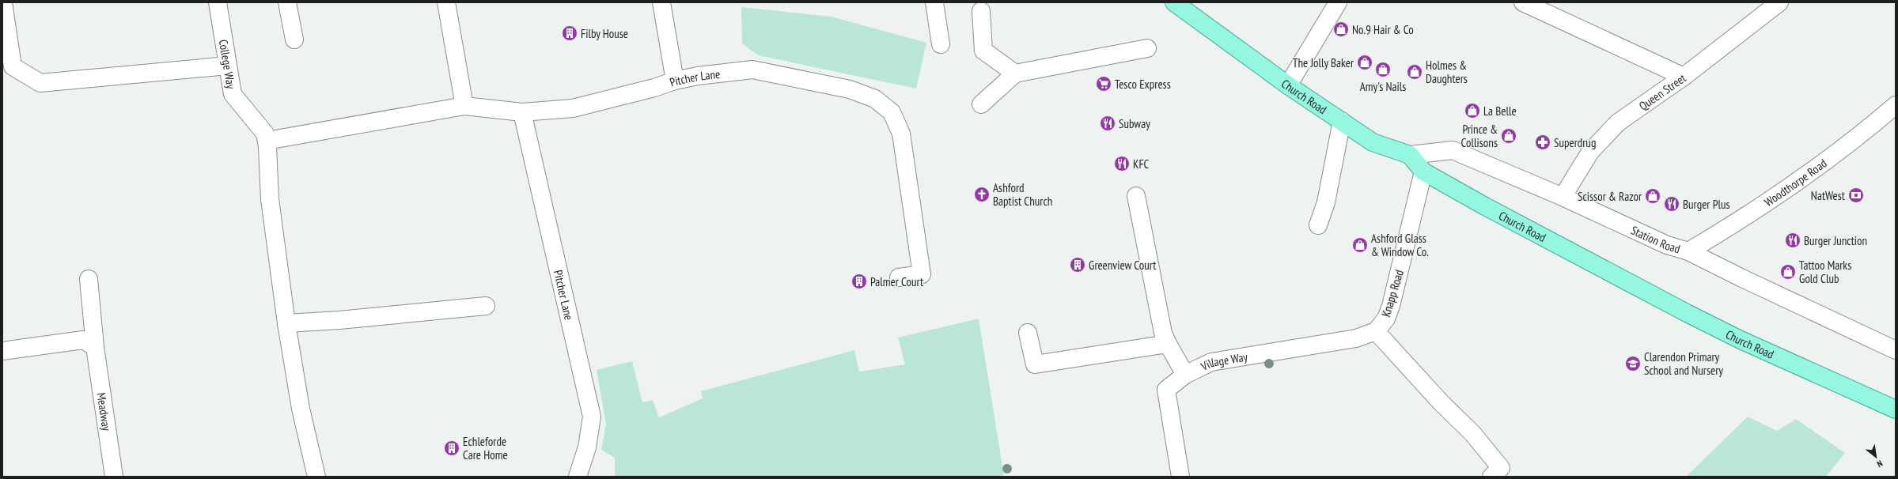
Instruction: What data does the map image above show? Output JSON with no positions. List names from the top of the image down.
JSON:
{
  "streets": {
    "main road": ["Church Road"],
    "street": [
      "College Way",
      "Pitcher Lane",
      "Queen Street",
      "Woodthorpe Road",
      "Station Road",
      "Knapp Road",
      "Village Way",
      "Meadway"
    ]
  },
  "crossings": [
    ["College Way", "Pitcher Lane"],
    ["Queen Street", "Station Road"],
    ["Church Road", "Station Road"],
    ["Church Road", "Knapp Road"],
    ["Woodthorpe Road", "Station Road"],
    ["Knapp Road", "Village Way"]
  ],
  "places": {
    "shop": [
      "No.9 Hair & Co",
      "The Jolly Baker",
      "Amy's Nails",
      "Holmes & Daughters",
      "La Belle",
      "Prince & Collisons",
      "Scissor & Razor",
      "Ashford Glass & Window Co.",
      "Tattoo Marks Gold Club"
    ],
    "building": [
      "Filby House",
      "Greenview Court",
      "Palmer Court",
      "Echleforde Care Home"
    ],
    "supermarket": ["Tesco Express"],
    "restaurant": [
      "Subway",
      "KFC",
      "Burger Plus",
      "Burger Junction"
    ],
    "pharmacy": ["Superdrug"],
    "church": ["Ashford Baptist Church"],
    "bank": ["NatWest"],
    "school or university": ["Clarendon Primary School and Nursery"]
  },
  "north": "bottom right"
}
